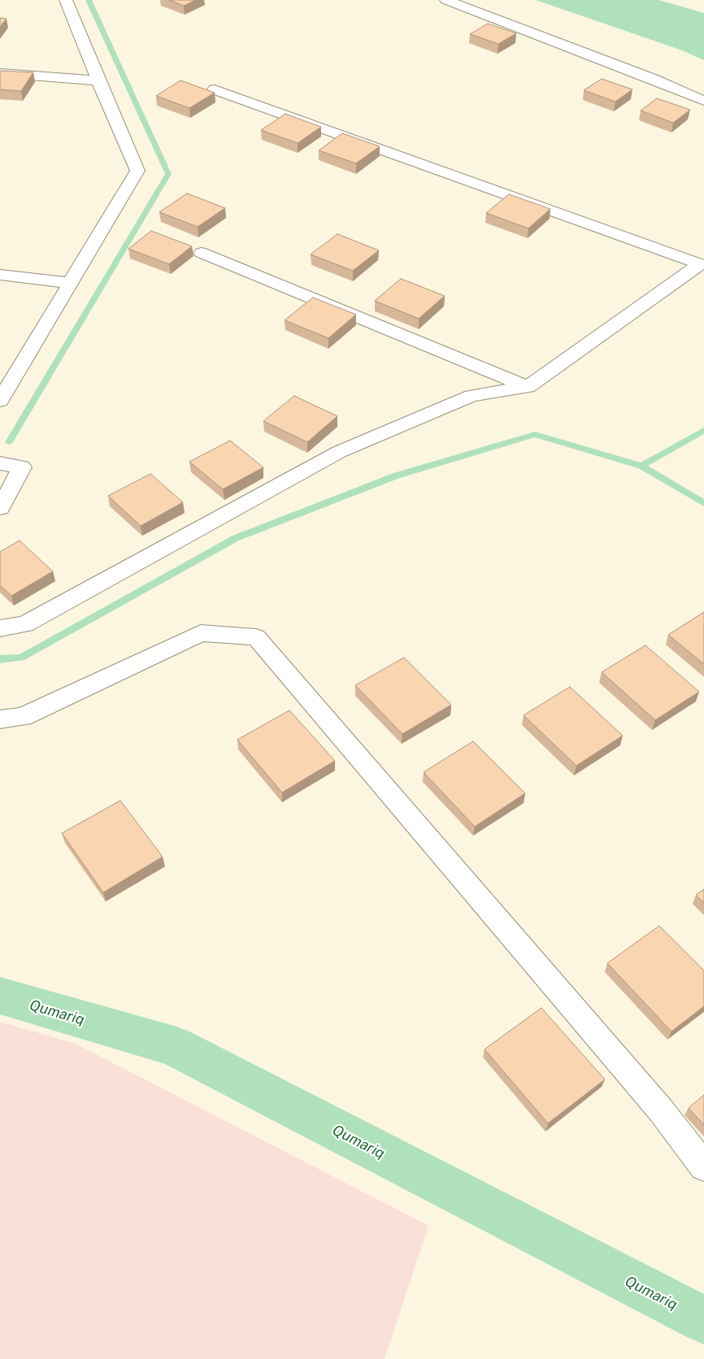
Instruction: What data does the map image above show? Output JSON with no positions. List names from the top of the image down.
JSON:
{
  "water": ["Qumariq"]
}
